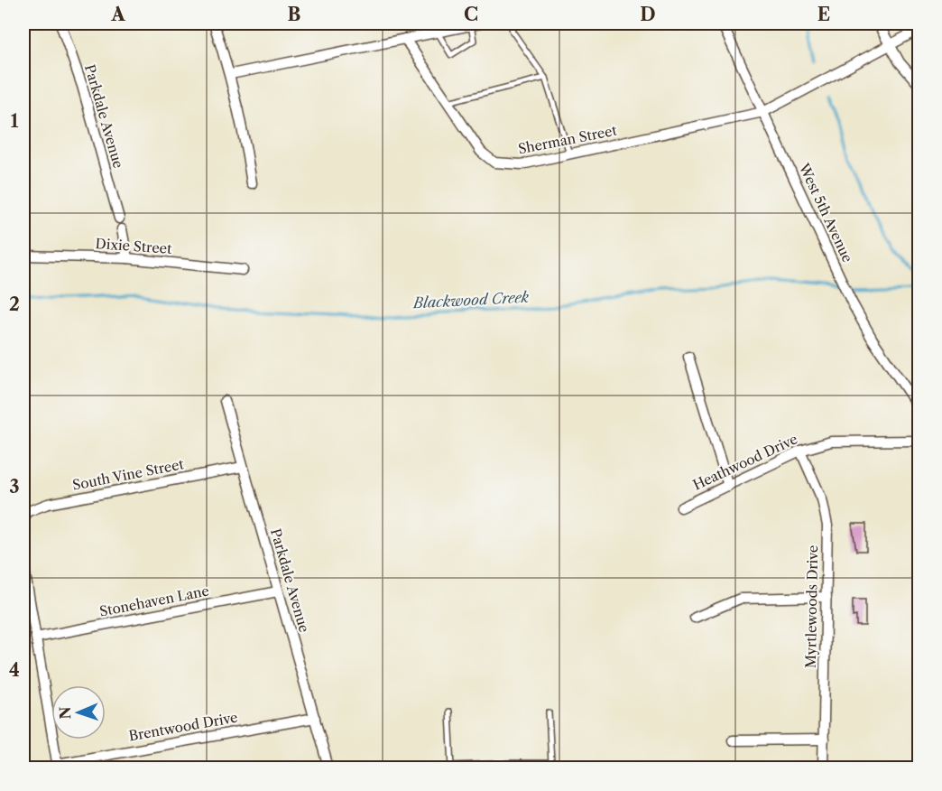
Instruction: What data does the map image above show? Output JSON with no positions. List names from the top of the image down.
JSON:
{
  "streets": {
    "street": [
      "Parkdale Avenue",
      "Sherman Street",
      "West 5th Avenue",
      "Dixie Street",
      "Heathwood Drive",
      "South Vine Street",
      "Stonehaven Lane",
      "Myrtlewoods Drive",
      "Brentwood Drive"
    ]
  },
  "crossings": [
    ["Parkdale Avenue", "South Vine Street"],
    ["Parkdale Avenue", "Stonehaven Lane"],
    ["Parkdale Avenue", "Brentwood Drive"],
    ["Sherman Street", "West 5th Avenue"],
    ["Heathwood Drive", "Myrtlewoods Drive"]
  ],
  "water": ["Blackwood Creek"],
  "north": "left",
  "grid": {
    "columns": [
      "A",
      "B",
      "C",
      "D",
      "E"
    ],
    "rows": [
      "1",
      "2",
      "3",
      "4"
    ]
  }
}
